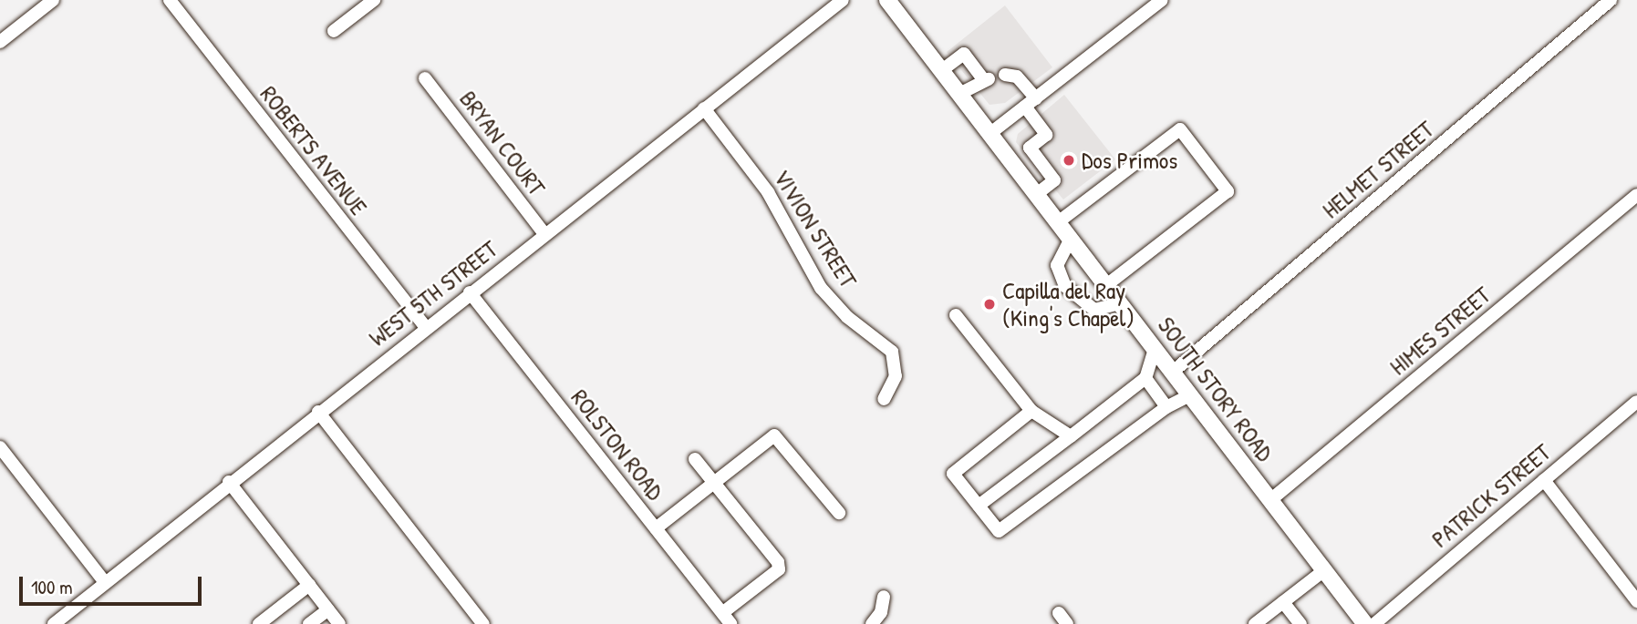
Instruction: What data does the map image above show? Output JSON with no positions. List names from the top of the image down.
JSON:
{
  "streets": {
    "main road": ["SOUTH STORY ROAD"],
    "street": [
      "BRYAN COURT",
      "ROBERTS AVENUE",
      "HELMET STREET",
      "VIVION STREET",
      "WEST 5TH STREET",
      "HIMES STREET",
      "ROLSTON ROAD",
      "PATRICK STREET"
    ]
  },
  "crossings": [
    ["BRYAN COURT", "WEST 5TH STREET"],
    ["ROBERTS AVENUE", "WEST 5TH STREET"],
    ["HELMET STREET", "SOUTH STORY ROAD"],
    ["VIVION STREET", "WEST 5TH STREET"],
    ["WEST 5TH STREET", "ROLSTON ROAD"],
    ["HIMES STREET", "SOUTH STORY ROAD"]
  ],
  "places": ["Dos Primos", "Capilla del Ray (King's Chapel)"],
  "scale_bar": "100 m"
}
